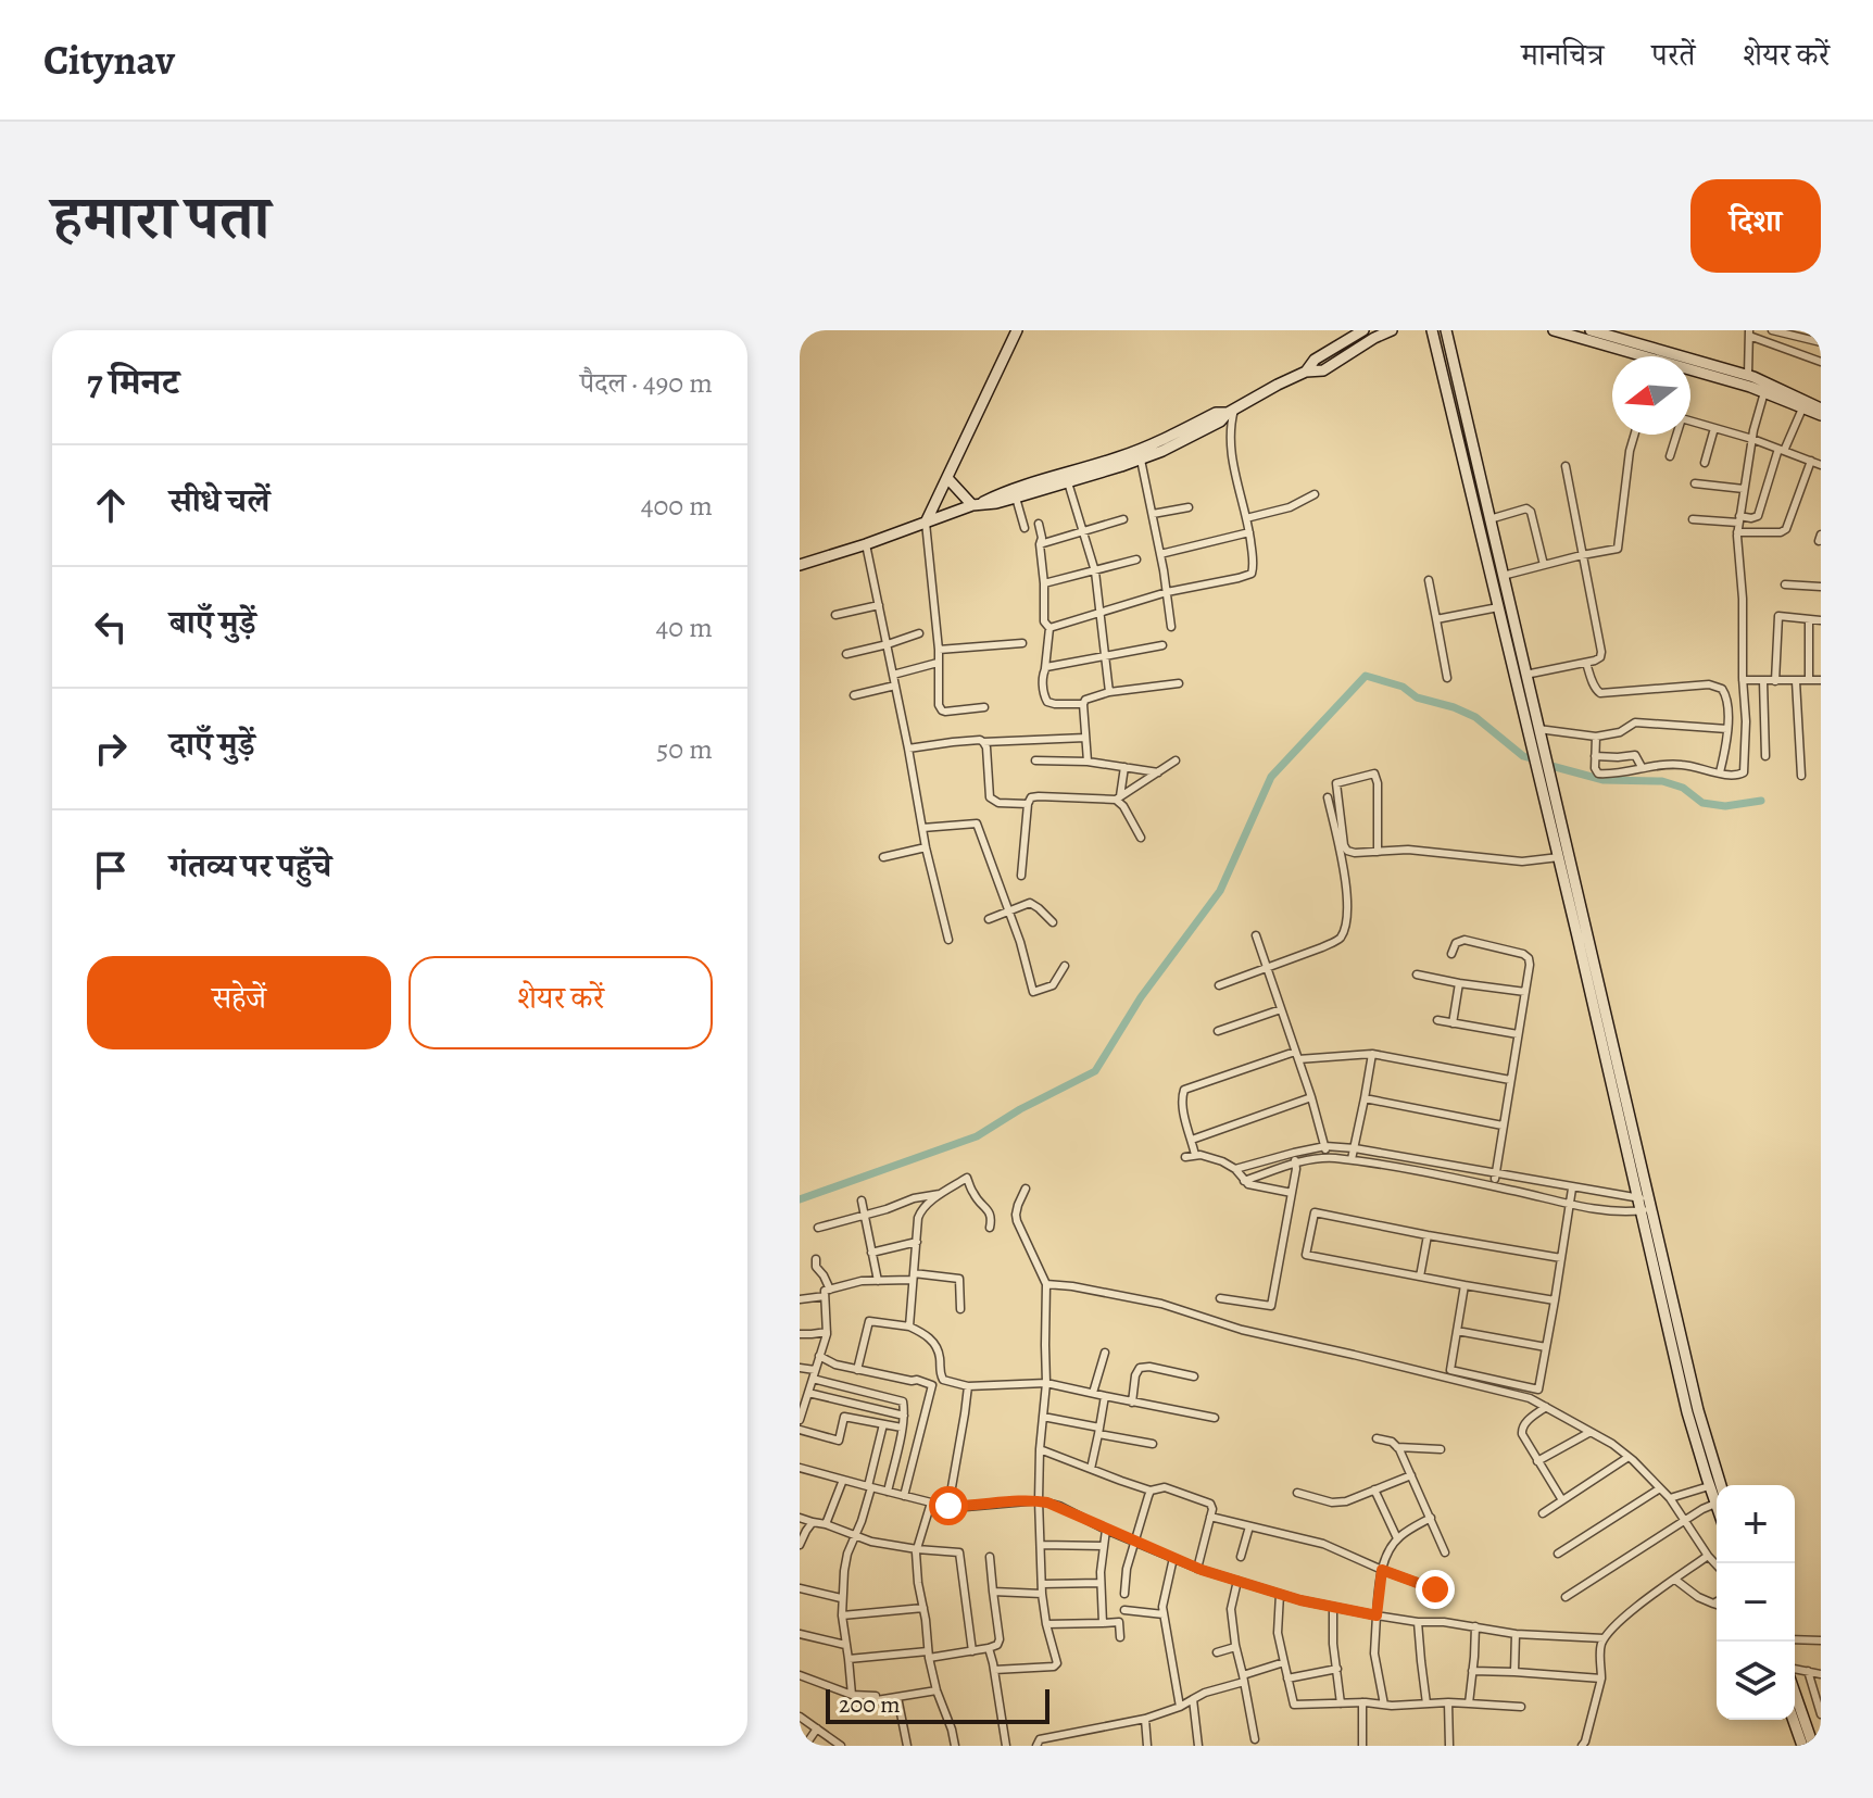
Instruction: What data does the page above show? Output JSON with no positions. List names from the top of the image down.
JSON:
{
  "scale_bar": "200 m",
  "north": "left",
  "page": {
    "header": "Citynav",
    "nav": ["मानचित्र", "परतें", "शेयर करें"],
    "title": "हमारा पता",
    "buttons": [
      "दिशा",
      ["सहेजें", "शेयर करें"]
    ],
    "heading": ["7 मिनट", "पैदल · 490 m"],
    "list": [
      ["सीधे चलें", "400 m"],
      ["बाएँ मुड़ें", "40 m"],
      ["दाएँ मुड़ें", "50 m"],
      "गंतव्य पर पहुँचे"
    ],
    "map_buttons": ["+", "−"],
    "scale": "200 m"
  }
}
